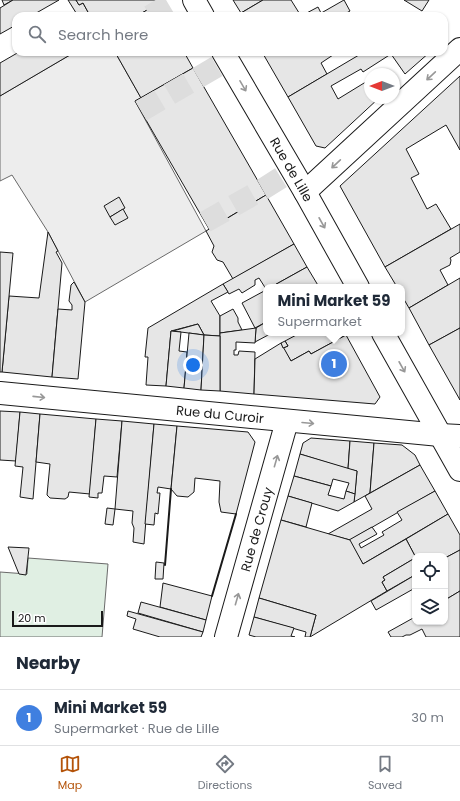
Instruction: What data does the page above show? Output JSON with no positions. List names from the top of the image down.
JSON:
{
  "streets": {
    "street": ["Rue de Lille", "Rue du Curoir", "Rue de Crouy"]
  },
  "crossings": [
    ["Rue du Curoir", "Rue de Crouy"]
  ],
  "one_way": ["Rue de Lille", "Rue du Curoir", "Rue de Crouy"],
  "scale_bar": "20 m",
  "north": "left",
  "page": {
    "search": "Search here",
    "popup": ["Mini Market 59", "Supermarket"],
    "pins": "1",
    "scale": "20 m",
    "heading": "Nearby",
    "list": [
      {
        "mark": "1",
        "name": "Mini Market 59",
        "note": "Supermarket · Rue de Lille",
        "value": "30 m"
      }
    ],
    "nav": ["Map", "Directions", "Saved"]
  }
}
